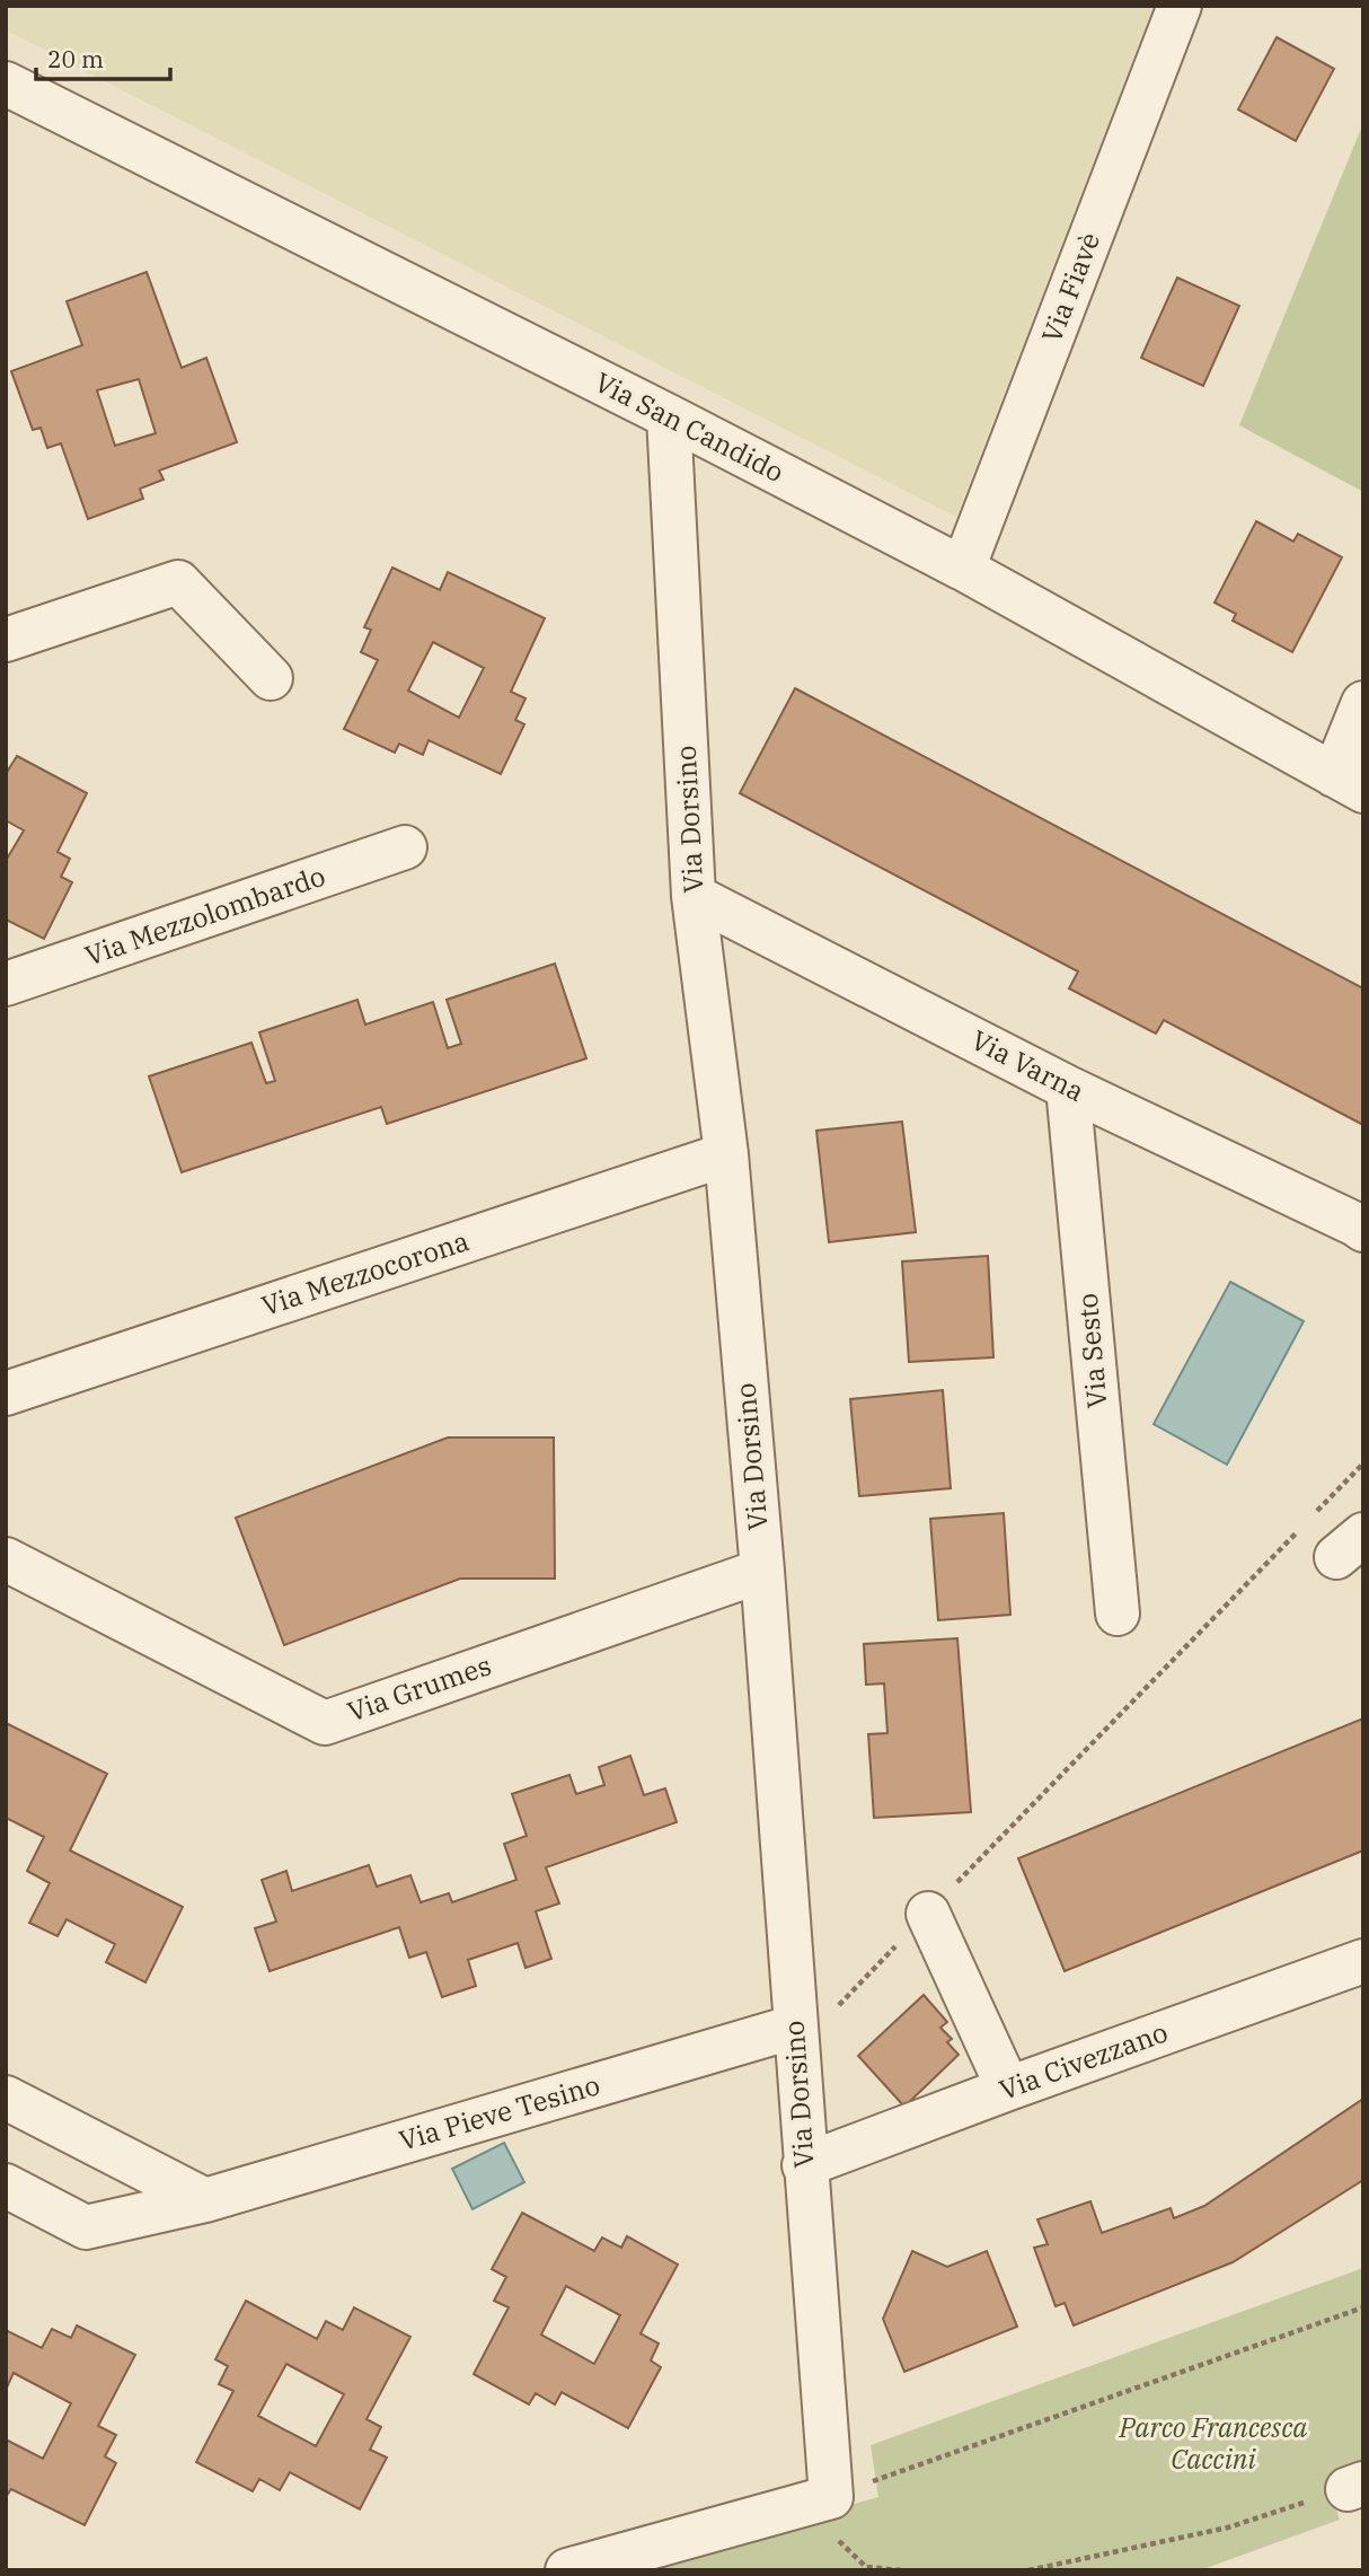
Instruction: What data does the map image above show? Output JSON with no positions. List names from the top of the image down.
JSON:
{
  "streets": {
    "street": [
      "Via Fiavè",
      "Via San Candido",
      "Via Dorsino",
      "Via Mezzolombardo",
      "Via Varna",
      "Via Mezzocorona",
      "Via Sesto",
      "Via Grumes",
      "Via Civezzano",
      "Via Pieve Tesino"
    ]
  },
  "crossings": [
    ["Via Fiavè", "Via San Candido"],
    ["Via San Candido", "Via Dorsino"],
    ["Via Dorsino", "Via Varna"],
    ["Via Dorsino", "Via Mezzocorona"],
    ["Via Dorsino", "Via Grumes"],
    ["Via Dorsino", "Via Civezzano"],
    ["Via Dorsino", "Via Pieve Tesino"],
    ["Via Varna", "Via Sesto"]
  ],
  "parks": ["Parco Francesca Caccini"],
  "scale_bar": "20 m"
}
